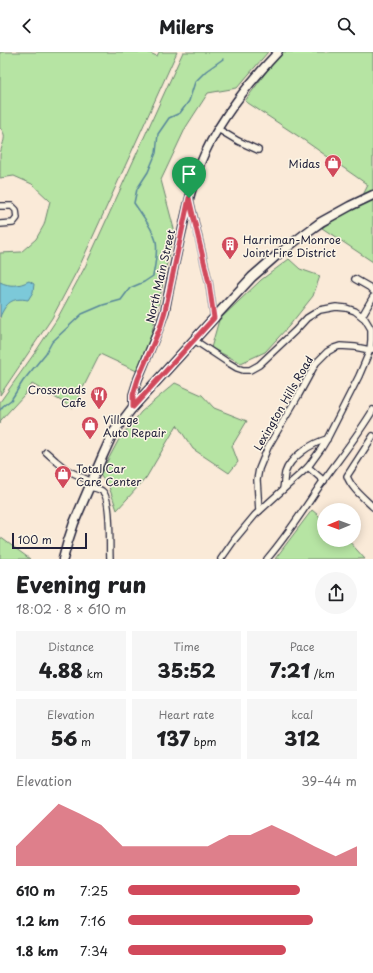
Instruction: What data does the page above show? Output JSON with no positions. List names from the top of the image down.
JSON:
{
  "streets": {
    "street": ["North Main Street", "Lexington Hills Road"]
  },
  "places": {
    "shop": ["Midas", "Village Auto Repair", "Total Car Care Center"],
    "building": ["Harriman-Monroe Joint Fire District"],
    "restaurant": ["Crossroads Cafe"]
  },
  "scale_bar": "100 m",
  "north": "left",
  "page": {
    "header": "Milers",
    "scale": "100 m",
    "heading": ["Evening run", "18:02 · 8 × 610 m"],
    "stats": [
      ["Distance", "4.88 km"],
      ["Time", "35:52"],
      ["Pace", "7:21 /km"],
      ["Elevation", "56 m"],
      ["Heart rate", "137 bpm"],
      ["kcal", "312"]
    ],
    "chart": ["Elevation", "39–44 m"],
    "list": [
      {
        "name": "610 m",
        "note": "7:25"
      },
      {
        "name": "1.2 km",
        "note": "7:16"
      },
      {
        "name": "1.8 km",
        "note": "7:34"
      }
    ]
  }
}
